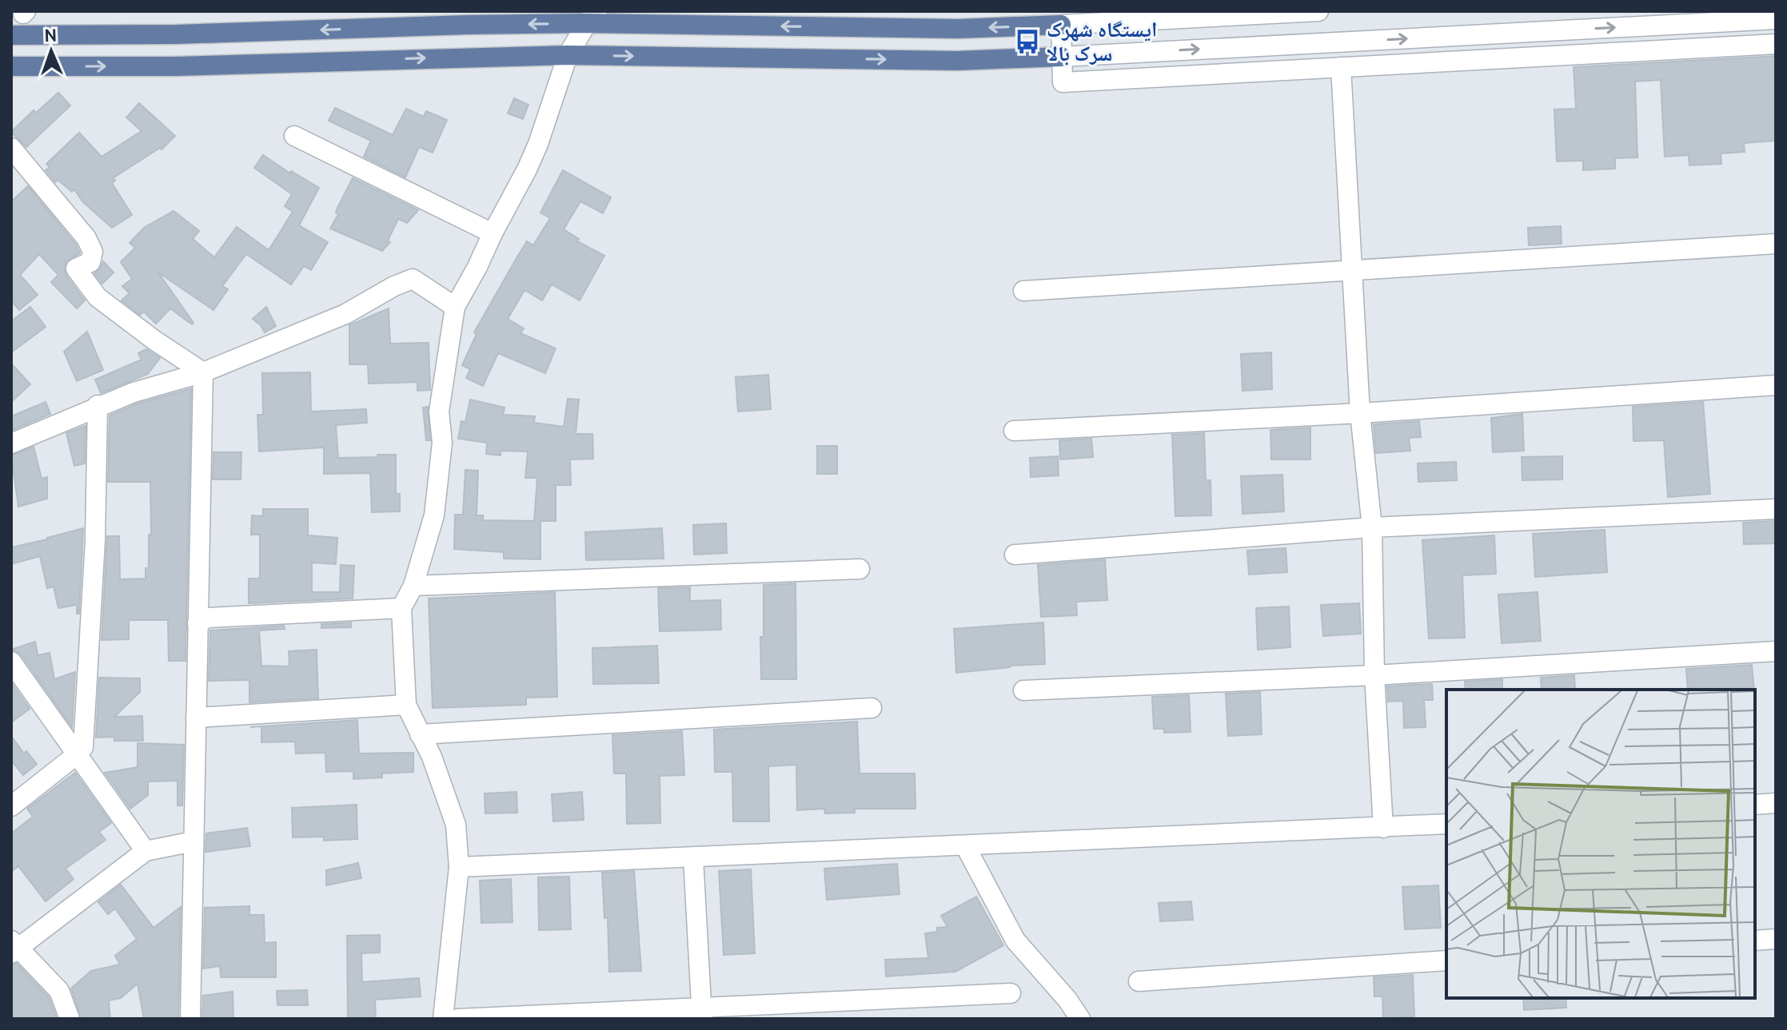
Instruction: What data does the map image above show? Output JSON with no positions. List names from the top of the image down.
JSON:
{
  "places": {
    "bus stop": ["ایستگاه شهرک سرک بالا"]
  },
  "north": "top"
}
